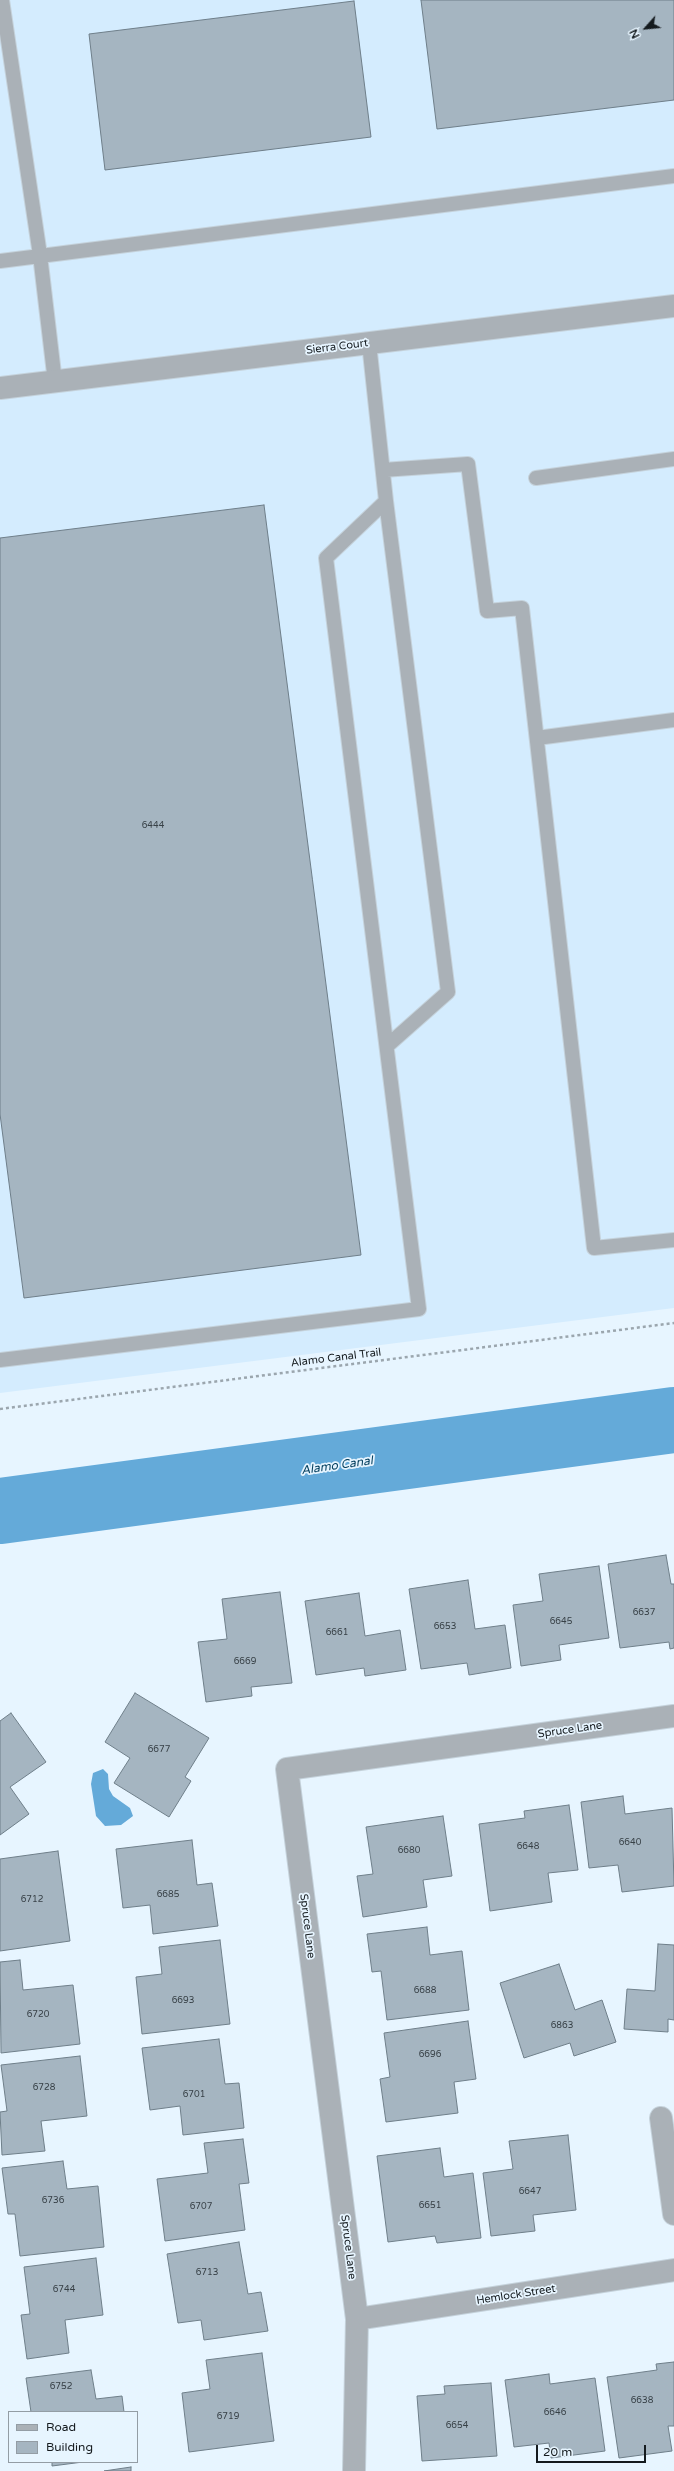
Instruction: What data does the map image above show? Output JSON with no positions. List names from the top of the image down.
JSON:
{
  "streets": {
    "street": ["Sierra Court", "Spruce Lane", "Hemlock Street"],
    "path": ["Alamo Canal Trail"]
  },
  "crossings": [
    ["Spruce Lane", "Hemlock Street"]
  ],
  "water": ["Alamo Canal"],
  "house_numbers": [
    "6444",
    "6637",
    "6645",
    "6653",
    "6661",
    "6669",
    "6677",
    "6640",
    "6648",
    "6680",
    "6685",
    "6712",
    "6688",
    "6693",
    "6720",
    "6863",
    "6696",
    "6728",
    "6701",
    "6647",
    "6736",
    "6651",
    "6707",
    "6713",
    "6744",
    "6752",
    "6638",
    "6646",
    "6719",
    "6654"
  ],
  "legend": ["Road", "Building"],
  "scale_bar": "20 m",
  "north": "bottom left"
}
